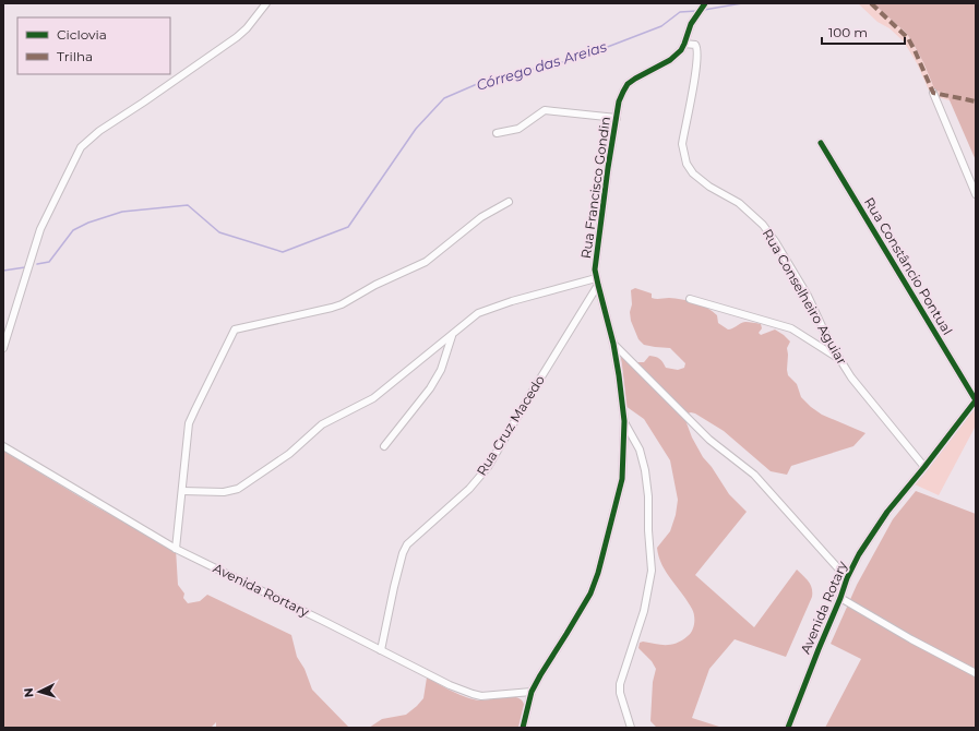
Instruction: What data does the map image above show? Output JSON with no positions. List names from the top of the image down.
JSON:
{
  "streets": {
    "street": [
      "Rua Francisco Gondin",
      "Rua Constâncio Pontual",
      "Rua Conselheiro Aguiar",
      "Rua Cruz Macedo",
      "Avenida Rortary",
      "Avenida Rotary"
    ]
  },
  "crossings": [
    ["Rua Francisco Gondin", "Rua Conselheiro Aguiar"],
    ["Rua Francisco Gondin", "Rua Cruz Macedo"],
    ["Rua Francisco Gondin", "Avenida Rortary"],
    ["Rua Constâncio Pontual", "Avenida Rotary"],
    ["Rua Conselheiro Aguiar", "Avenida Rotary"],
    ["Rua Cruz Macedo", "Avenida Rortary"]
  ],
  "water": ["Córrego das Areias"],
  "legend": ["Ciclovia", "Trilha"],
  "scale_bar": "100 m",
  "north": "left"
}
